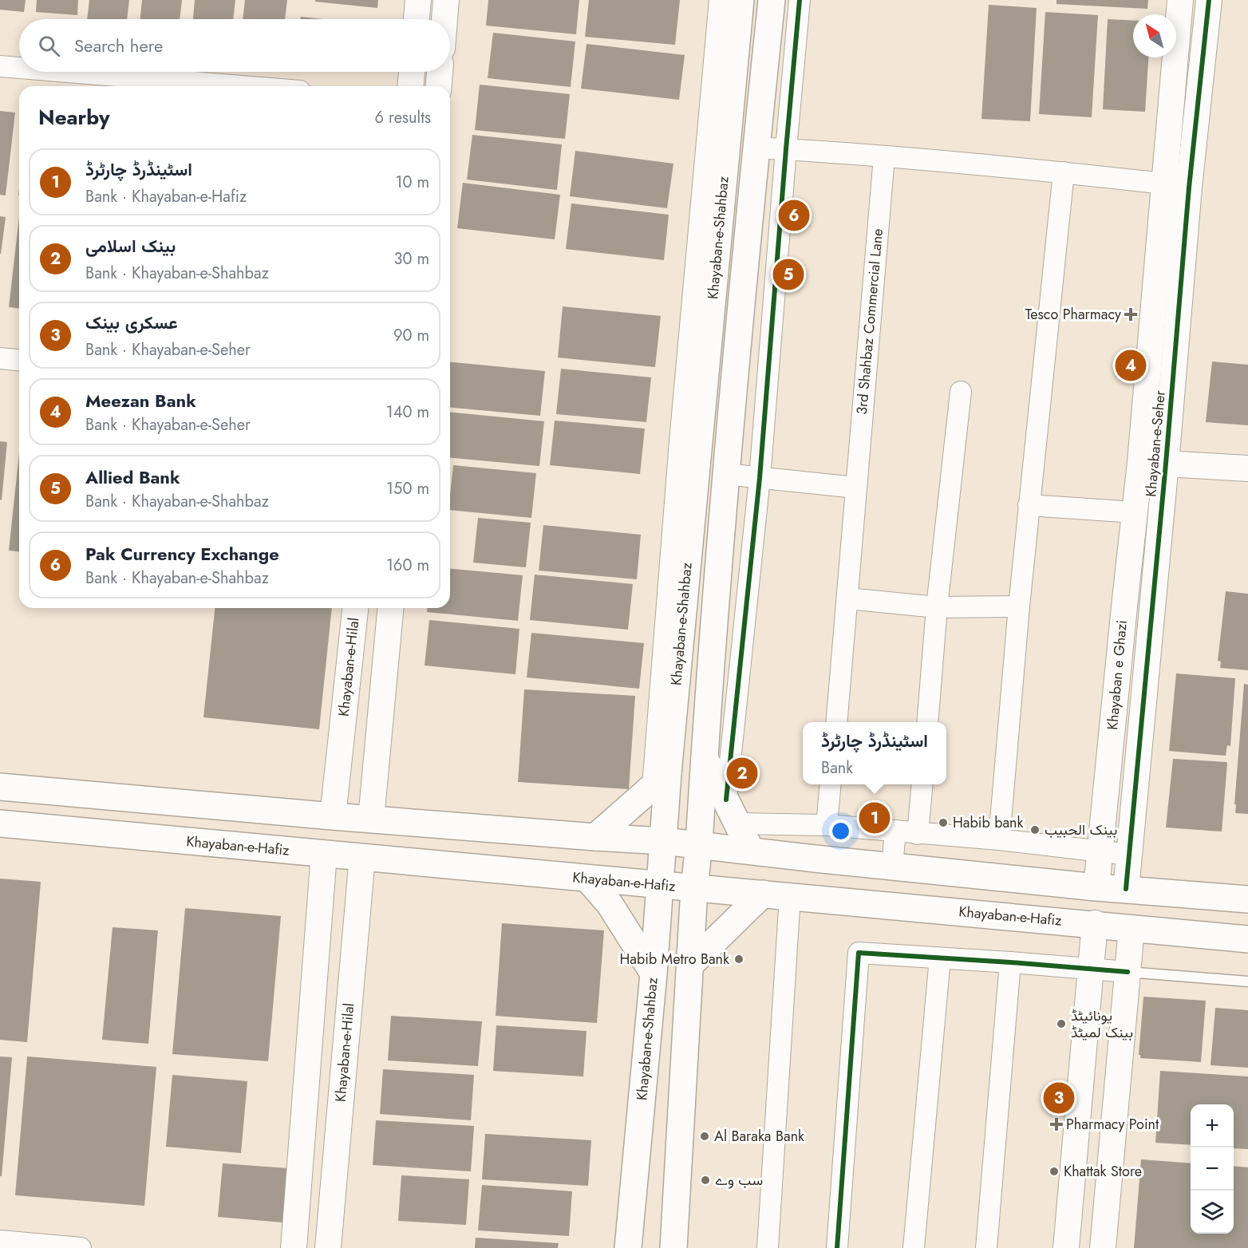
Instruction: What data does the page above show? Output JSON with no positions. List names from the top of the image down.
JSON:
{
  "streets": {
    "main road": ["Khayaban-e-Shahbaz", "Khayaban-e-Hafiz"],
    "street": [
      "3rd Shahbaz Commercial Lane",
      "Khayaban-e-Seher",
      "Khayaban-e-Hilal",
      "Khayaban e Ghazi"
    ]
  },
  "crossings": [
    ["Khayaban-e-Shahbaz", "Khayaban-e-Hafiz"],
    ["Khayaban-e-Seher", "Khayaban e Ghazi"],
    ["Khayaban-e-Hilal", "Khayaban-e-Hafiz"]
  ],
  "places": {
    "health": ["Tesco Pharmacy", "Pharmacy Point"],
    "other": [
      "Habib bank",
      "بينک الحبيب",
      "Habib Metro Bank",
      "یونائیٹڈ بینک لمیٹڈ",
      "Al Baraka Bank",
      "Khattak Store",
      "سب وے"
    ]
  },
  "north": "top left",
  "page": {
    "search": "Search here",
    "heading": ["Nearby", "6 results"],
    "list": [
      {
        "mark": "1",
        "name": "اسٹینڈرڈ چارٹرڈ",
        "note": "Bank · Khayaban-e-Hafiz",
        "value": "10 m"
      },
      {
        "mark": "2",
        "name": "بینک اسلامی",
        "note": "Bank · Khayaban-e-Shahbaz",
        "value": "30 m"
      },
      {
        "mark": "3",
        "name": "عسکری بینک",
        "note": "Bank · Khayaban-e-Seher",
        "value": "90 m"
      },
      {
        "mark": "4",
        "name": "Meezan Bank",
        "note": "Bank · Khayaban-e-Seher",
        "value": "140 m"
      },
      {
        "mark": "5",
        "name": "Allied Bank",
        "note": "Bank · Khayaban-e-Shahbaz",
        "value": "150 m"
      },
      {
        "mark": "6",
        "name": "Pak Currency Exchange",
        "note": "Bank · Khayaban-e-Shahbaz",
        "value": "160 m"
      }
    ],
    "pins": [
      "6",
      "5",
      "4",
      "2",
      "1",
      "3"
    ],
    "popup": ["اسٹینڈرڈ چارٹرڈ", "Bank"],
    "map_buttons": ["+", "−"]
  }
}
